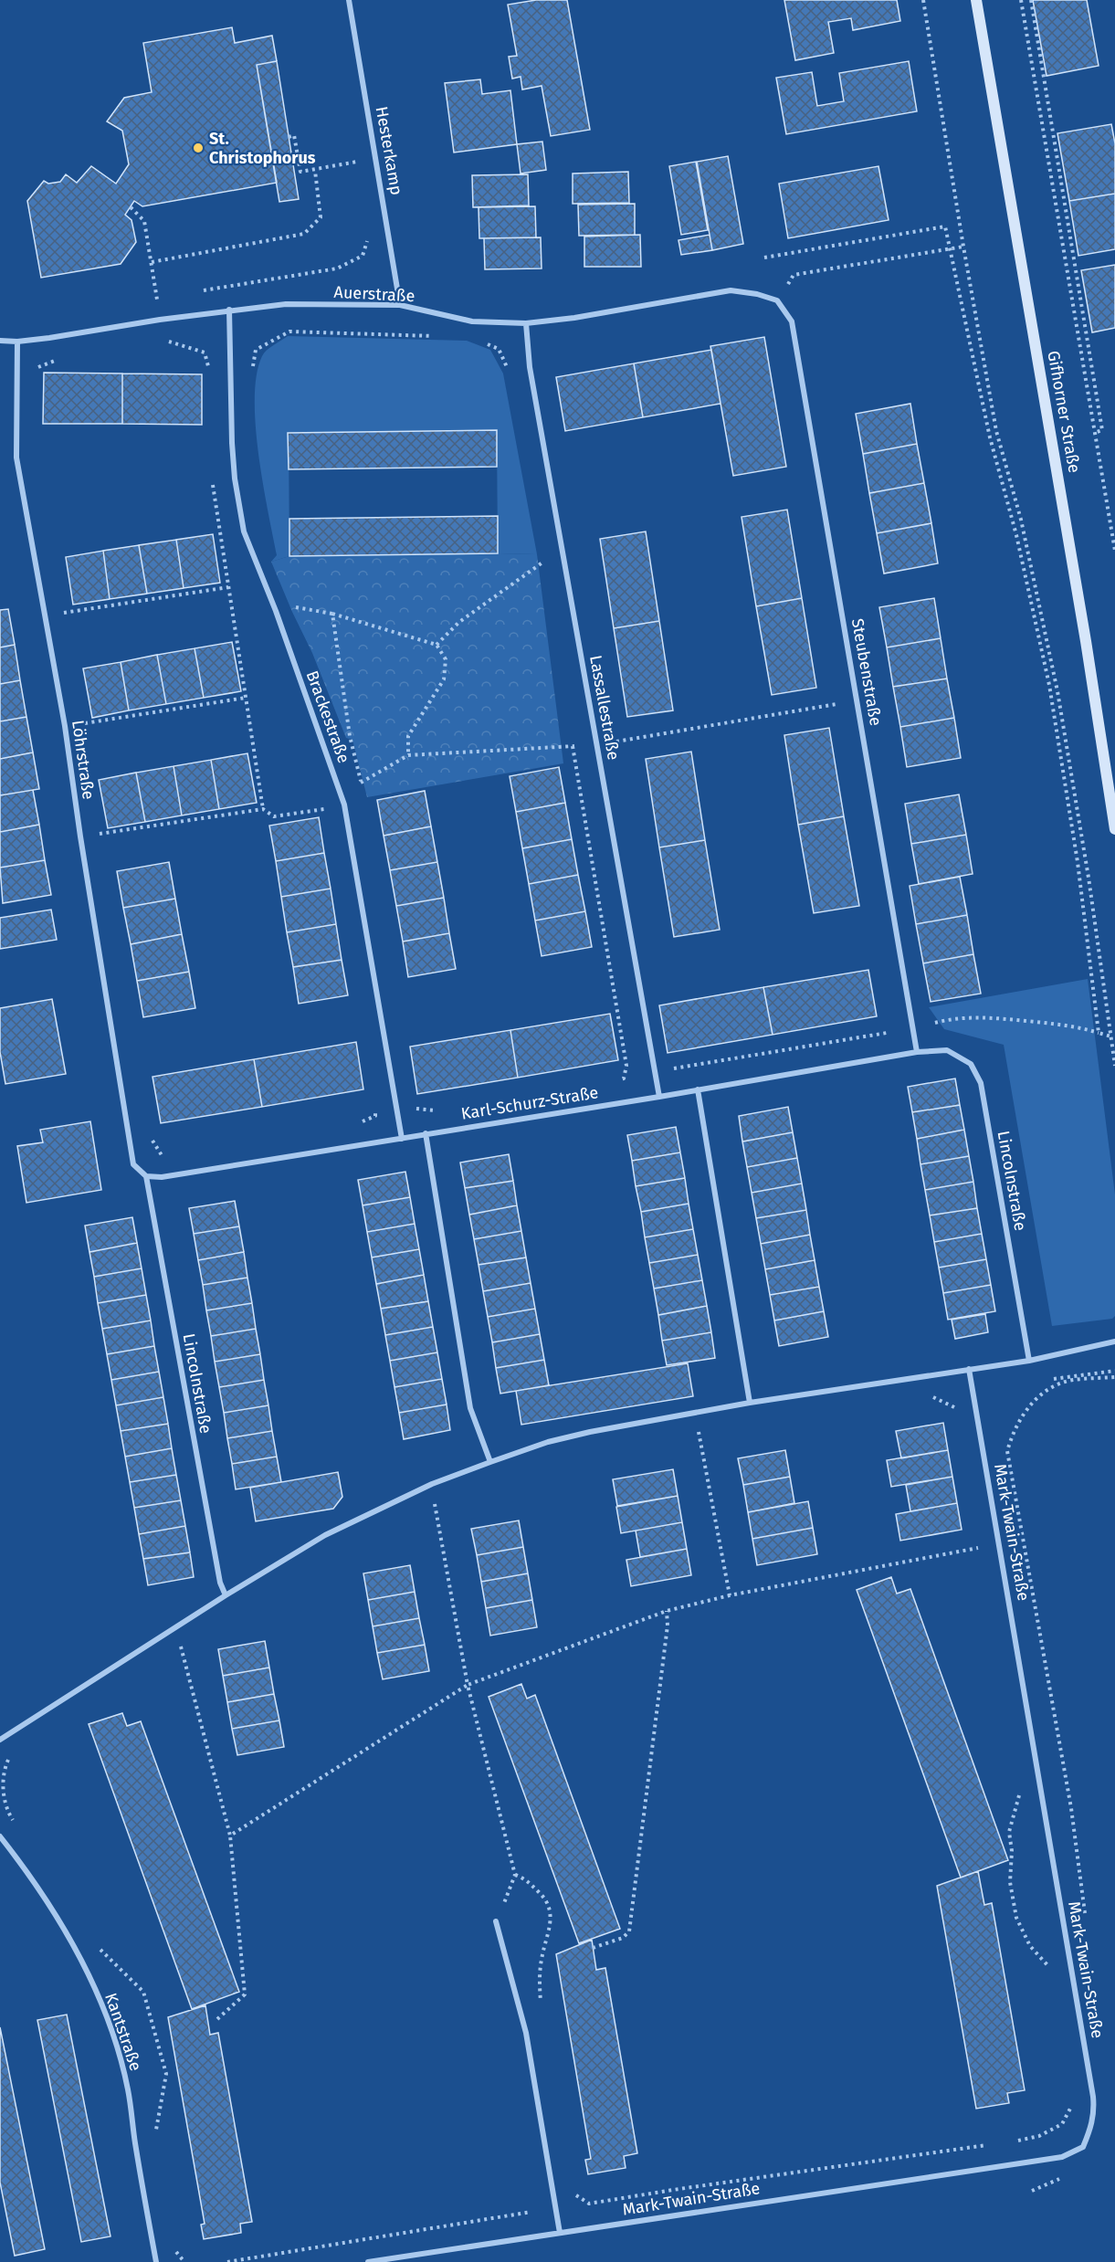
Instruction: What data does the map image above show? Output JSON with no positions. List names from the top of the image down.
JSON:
{
  "streets": {
    "main road": ["Gifhorner Straße"],
    "street": [
      "Hesterkamp",
      "Auerstraße",
      "Steubenstraße",
      "Lassallestraße",
      "Brackestraße",
      "Löhrstraße",
      "Karl-Schurz-Straße",
      "Lincolnstraße",
      "Mark-Twain-Straße",
      "Kantstraße"
    ]
  },
  "crossings": [
    ["Hesterkamp", "Auerstraße"],
    ["Auerstraße", "Steubenstraße"],
    ["Auerstraße", "Lassallestraße"],
    ["Auerstraße", "Brackestraße"],
    ["Auerstraße", "Löhrstraße"],
    ["Steubenstraße", "Karl-Schurz-Straße"],
    ["Steubenstraße", "Lincolnstraße"],
    ["Lassallestraße", "Karl-Schurz-Straße"],
    ["Brackestraße", "Karl-Schurz-Straße"],
    ["Löhrstraße", "Karl-Schurz-Straße"],
    ["Löhrstraße", "Lincolnstraße"],
    ["Karl-Schurz-Straße", "Lincolnstraße"]
  ],
  "places": ["St. Christophorus"]
}
